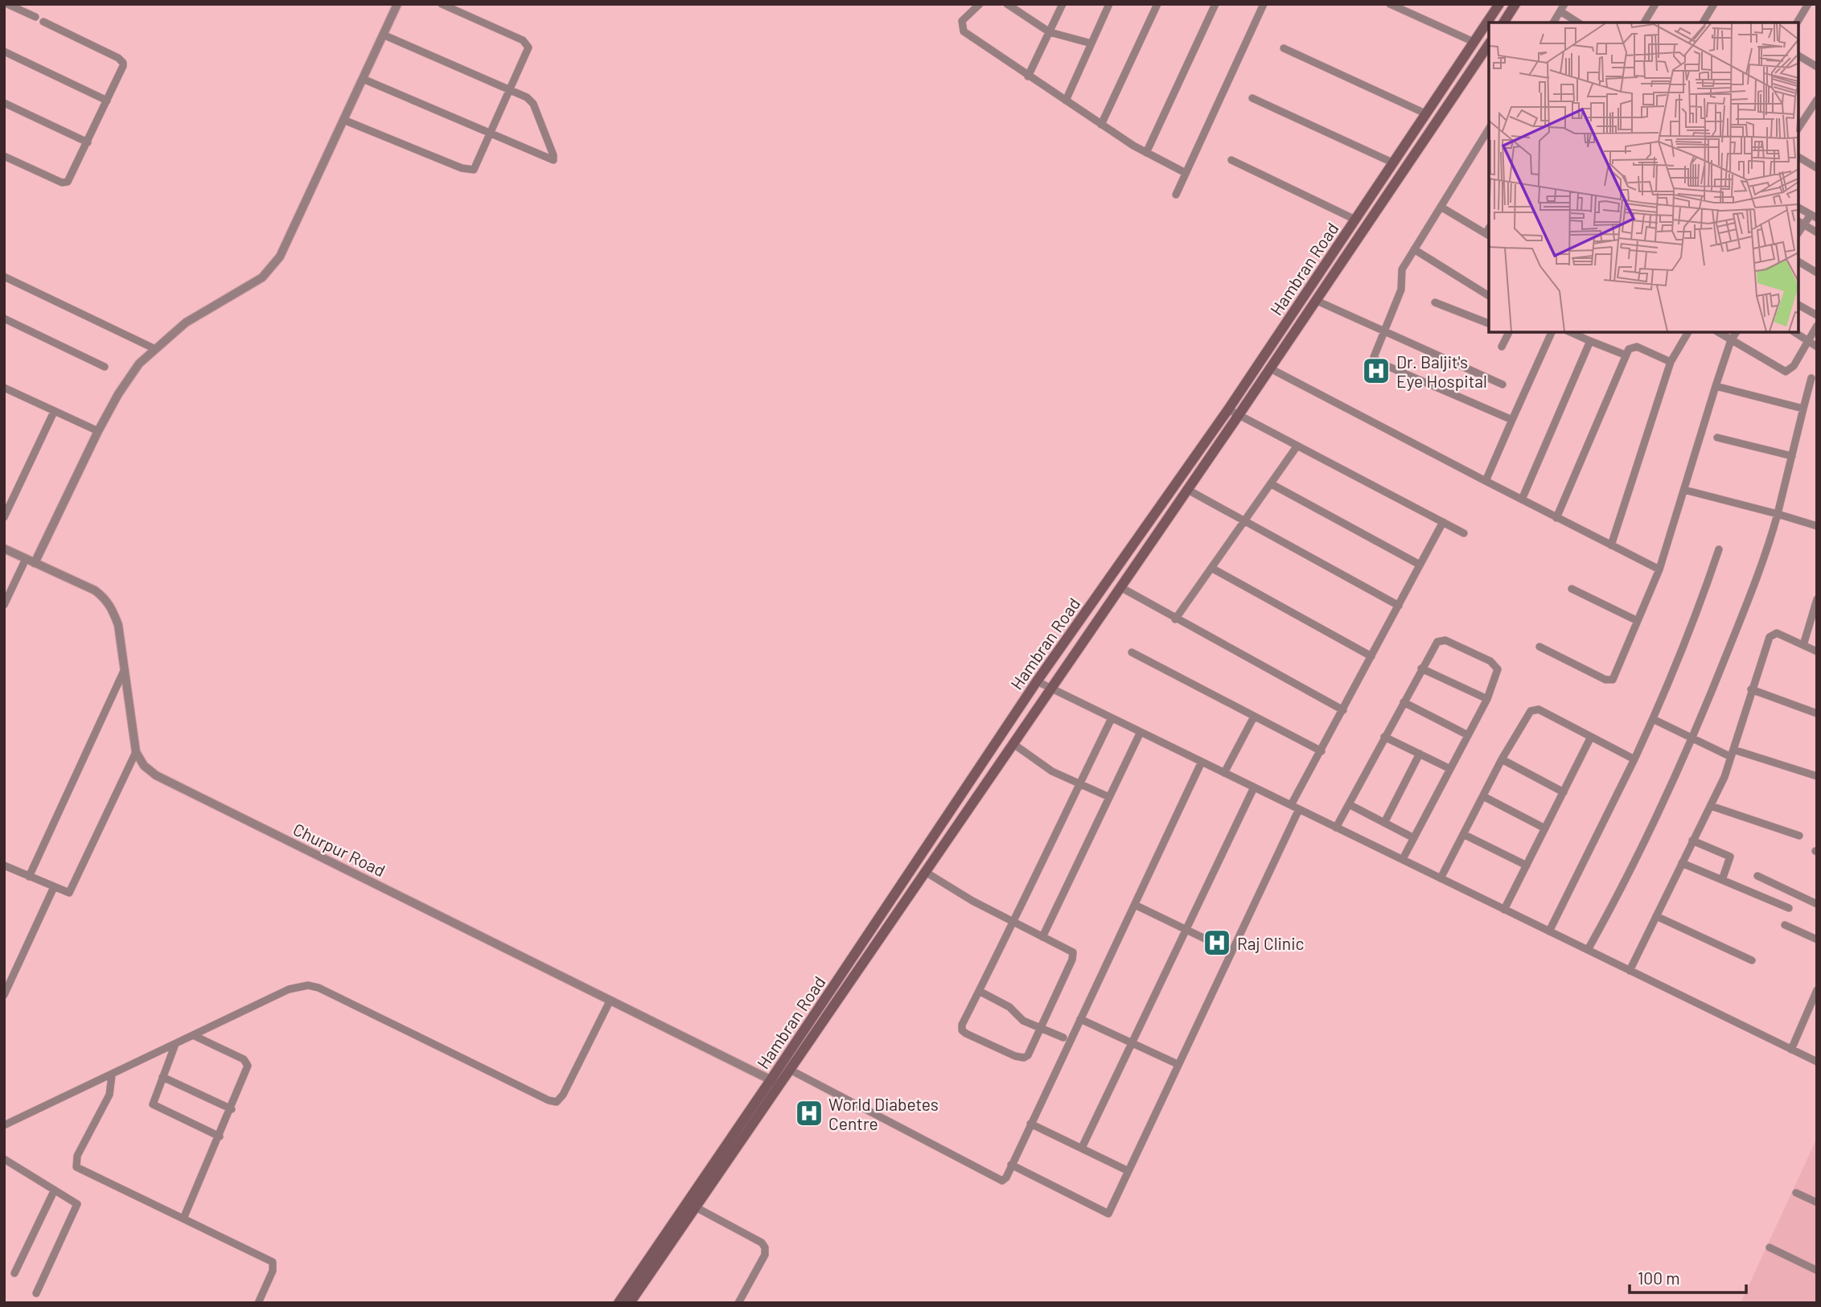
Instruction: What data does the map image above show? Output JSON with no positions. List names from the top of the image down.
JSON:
{
  "streets": {
    "main road": ["Hambran Road"],
    "street": ["Churpur Road"]
  },
  "crossings": [
    ["Hambran Road", "Churpur Road"]
  ],
  "places": {
    "hospital": ["Dr. Baljit's Eye Hospital", "Raj Clinic", "World Diabetes Centre"]
  },
  "scale_bar": "100 m"
}
